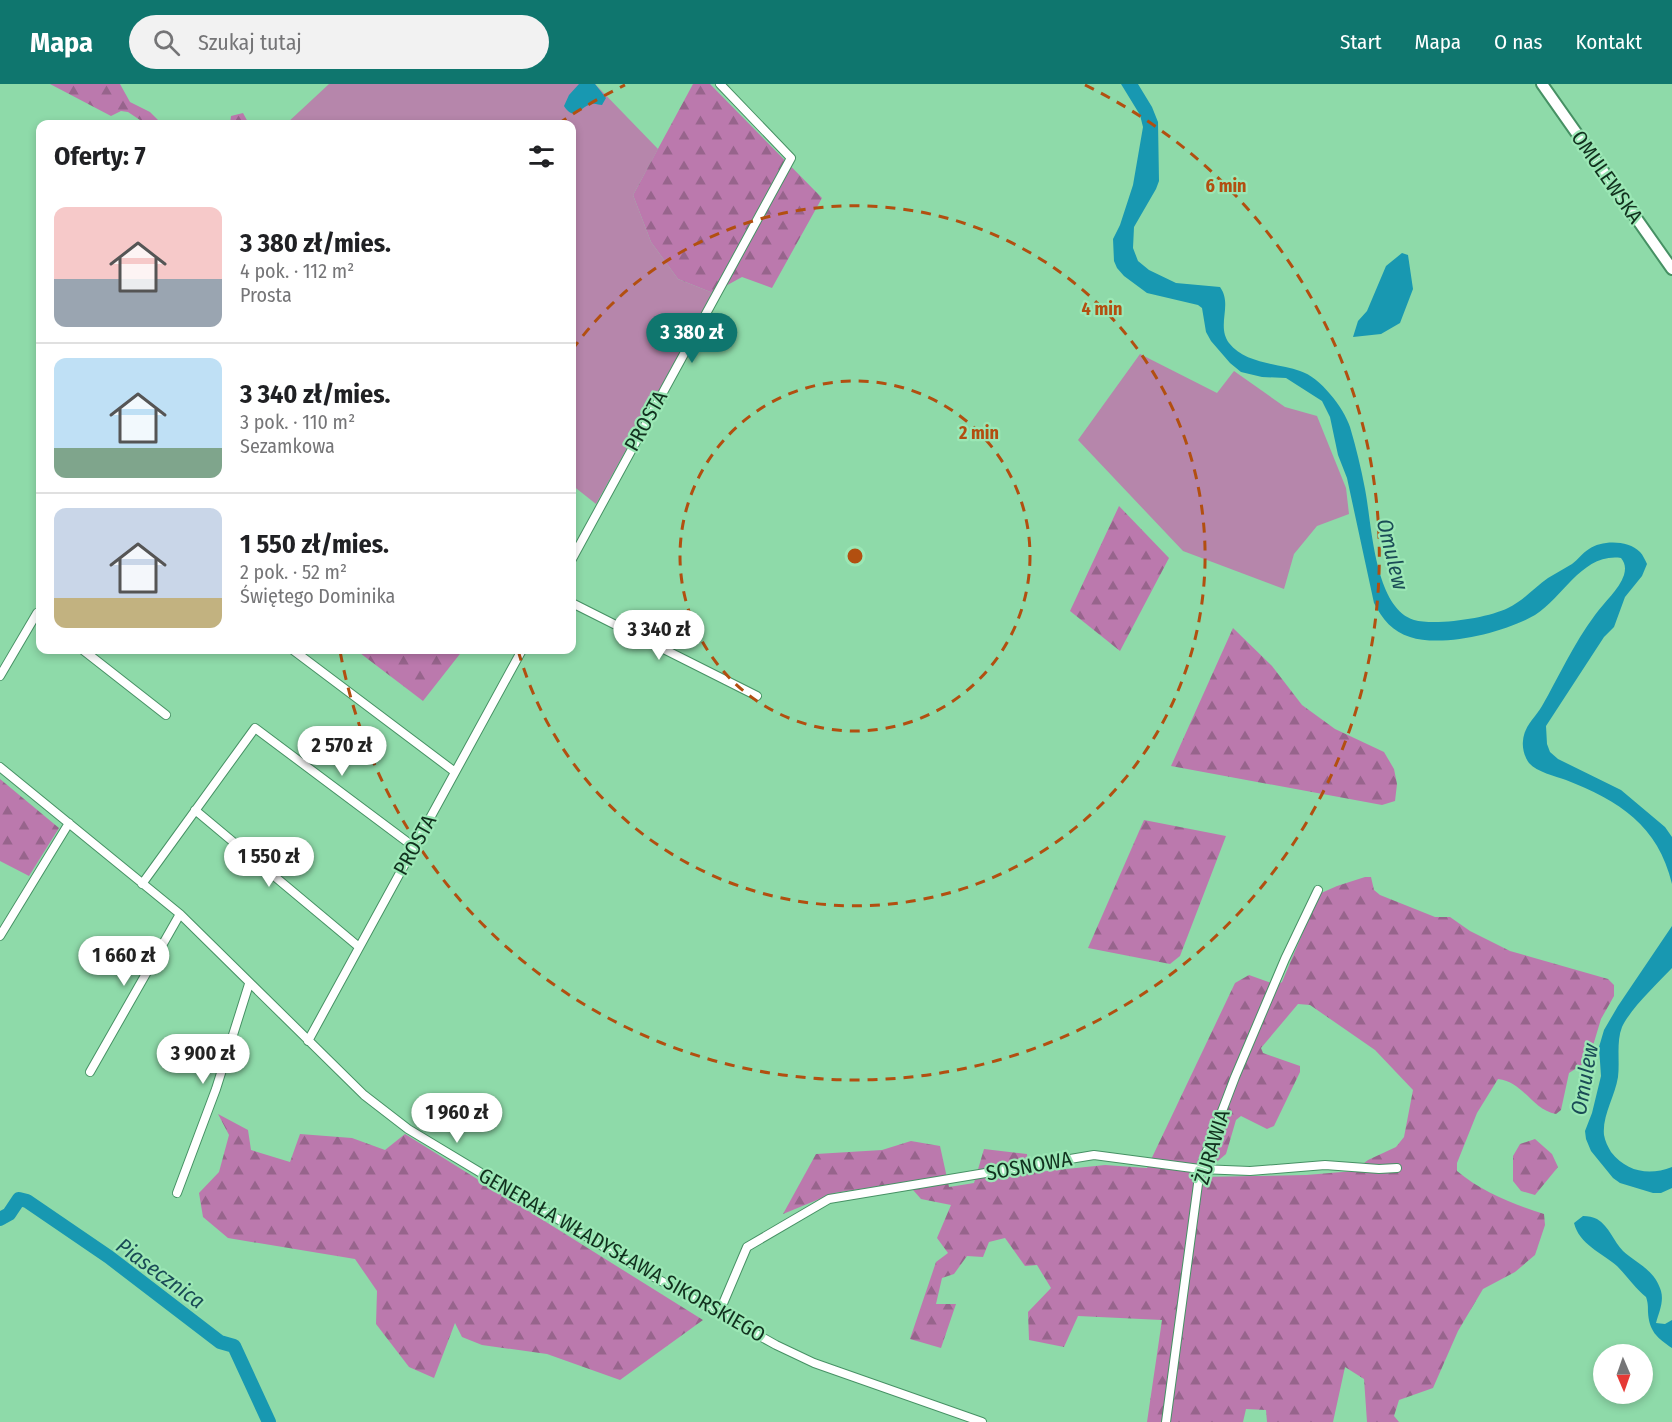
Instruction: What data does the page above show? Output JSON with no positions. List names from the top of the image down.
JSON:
{
  "streets": {
    "street": [
      "OMULEWSKA",
      "PROSTA",
      "ŻURAWIA",
      "SOSNOWA",
      "GENERAŁA WŁADYSŁAWA SIKORSKIEGO"
    ]
  },
  "crossings": [
    ["PROSTA", "GENERAŁA WŁADYSŁAWA SIKORSKIEGO"],
    ["ŻURAWIA", "SOSNOWA"],
    ["SOSNOWA", "GENERAŁA WŁADYSŁAWA SIKORSKIEGO"]
  ],
  "water": ["Omulew", "Piasecznica"],
  "north": "bottom",
  "page": {
    "header": "Mapa",
    "search": "Szukaj tutaj",
    "nav": [
      "Start",
      "Mapa",
      "O nas",
      "Kontakt"
    ],
    "heading": "Oferty: 7",
    "list": [
      {
        "name": "3 380 zł/mies.",
        "note": "4 pok. · 112 m² · Prosta"
      },
      {
        "name": "3 340 zł/mies.",
        "note": "3 pok. · 110 m² · Sezamkowa"
      },
      {
        "name": "1 550 zł/mies.",
        "note": "2 pok. · 52 m² · Świętego Dominika"
      }
    ],
    "price": [
      "3 380 zł",
      "3 340 zł",
      "2 570 zł",
      "1 550 zł",
      "1 660 zł",
      "3 900 zł",
      "1 960 zł"
    ]
  },
  "rings": ["6 min", "4 min", "2 min"]
}
